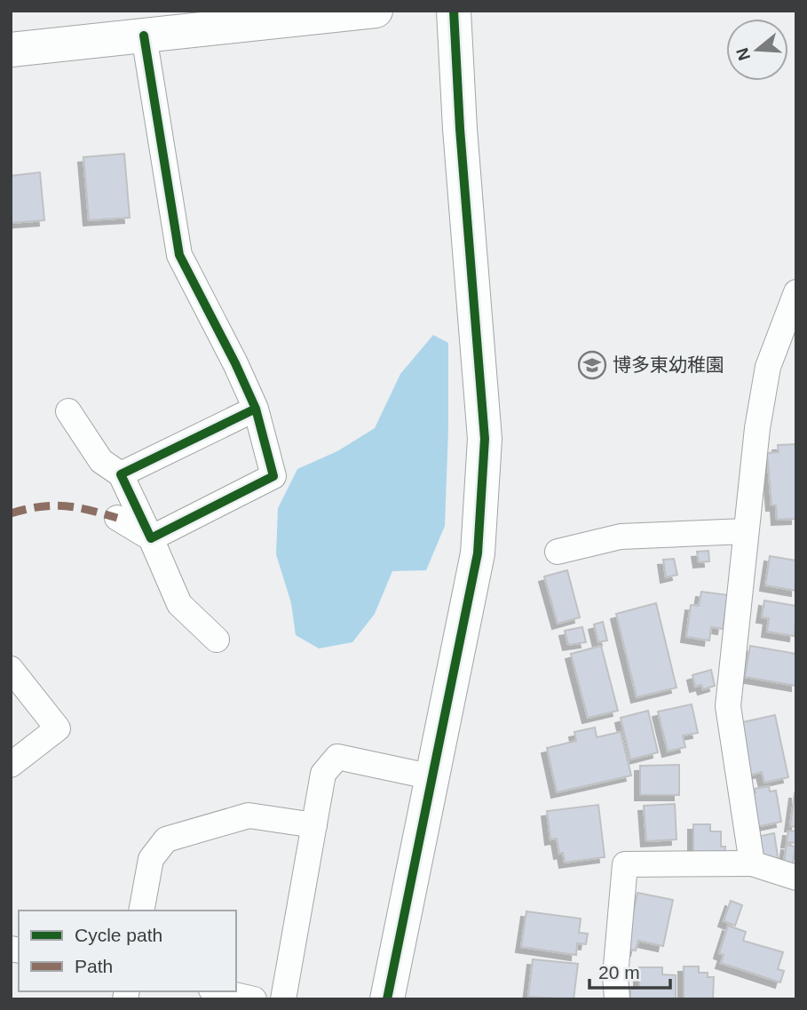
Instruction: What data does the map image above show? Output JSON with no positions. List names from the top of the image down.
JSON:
{
  "places": {
    "school or university": ["博多東幼稚園"]
  },
  "legend": ["Cycle path", "Path"],
  "scale_bar": "20 m",
  "north": "left"
}
